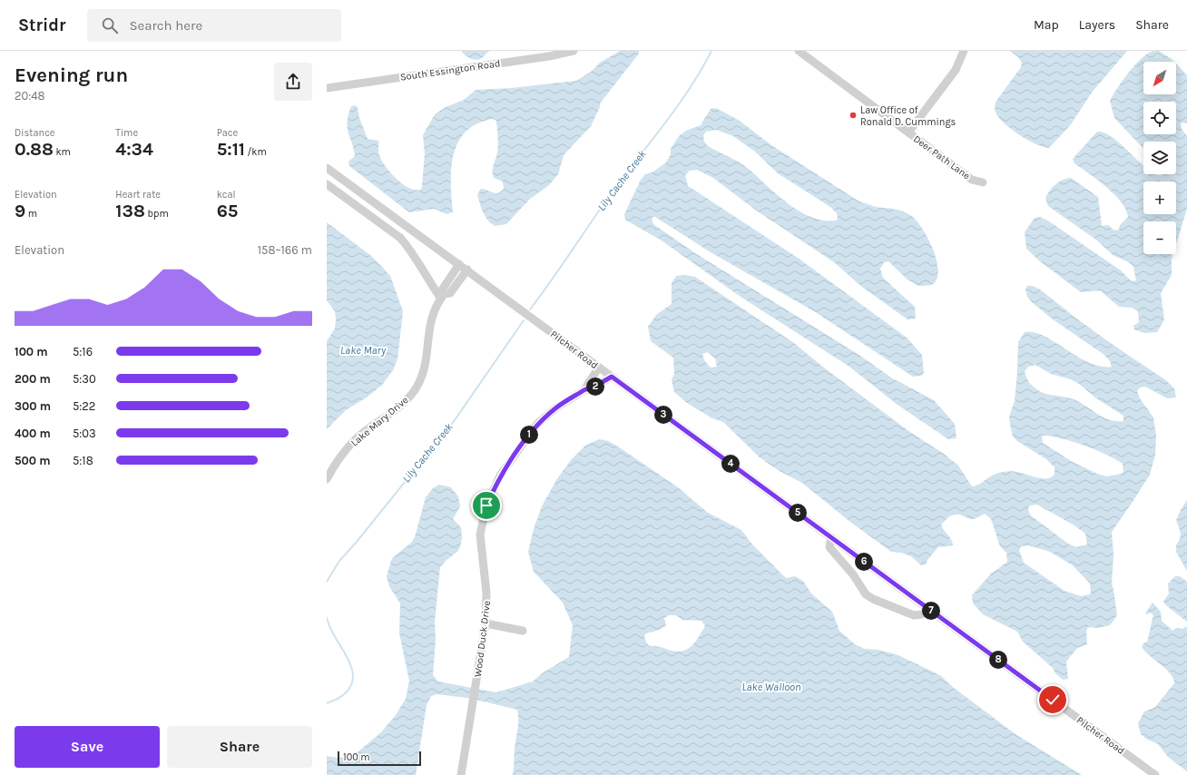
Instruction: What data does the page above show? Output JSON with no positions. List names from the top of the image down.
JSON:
{
  "streets": {
    "street": [
      "South Essington Road",
      "Deer Path Lane",
      "Pilcher Road",
      "Lake Mary Drive",
      "Wood Duck Drive"
    ]
  },
  "crossings": [
    ["Pilcher Road", "Lake Mary Drive"],
    ["Pilcher Road", "Wood Duck Drive"]
  ],
  "water": ["Lily Cache Creek", "Lake Mary", "Lake Walloon"],
  "places": ["Law Office of Ronald D. Cummings"],
  "scale_bar": "100 m",
  "north": "bottom left",
  "page": {
    "header": "Stridr",
    "search": "Search here",
    "nav": ["Map", "Layers", "Share"],
    "heading": ["Evening run", "20:48"],
    "map_buttons": ["+", "−"],
    "stats": [
      ["Distance", "0.88 km"],
      ["Time", "4:34"],
      ["Pace", "5:11 /km"],
      ["Elevation", "9 m"],
      ["Heart rate", "138 bpm"],
      ["kcal", "65"]
    ],
    "chart": ["Elevation", "158–166 m"],
    "list": [
      {
        "name": "100 m",
        "note": "5:16"
      },
      {
        "name": "200 m",
        "note": "5:30"
      },
      {
        "name": "300 m",
        "note": "5:22"
      },
      {
        "name": "400 m",
        "note": "5:03"
      },
      {
        "name": "500 m",
        "note": "5:18"
      }
    ],
    "pins": [
      "2",
      "3",
      "1",
      "4",
      "5",
      "6",
      "7",
      "8"
    ],
    "buttons": ["Save", "Share"],
    "scale": "100 m"
  }
}
